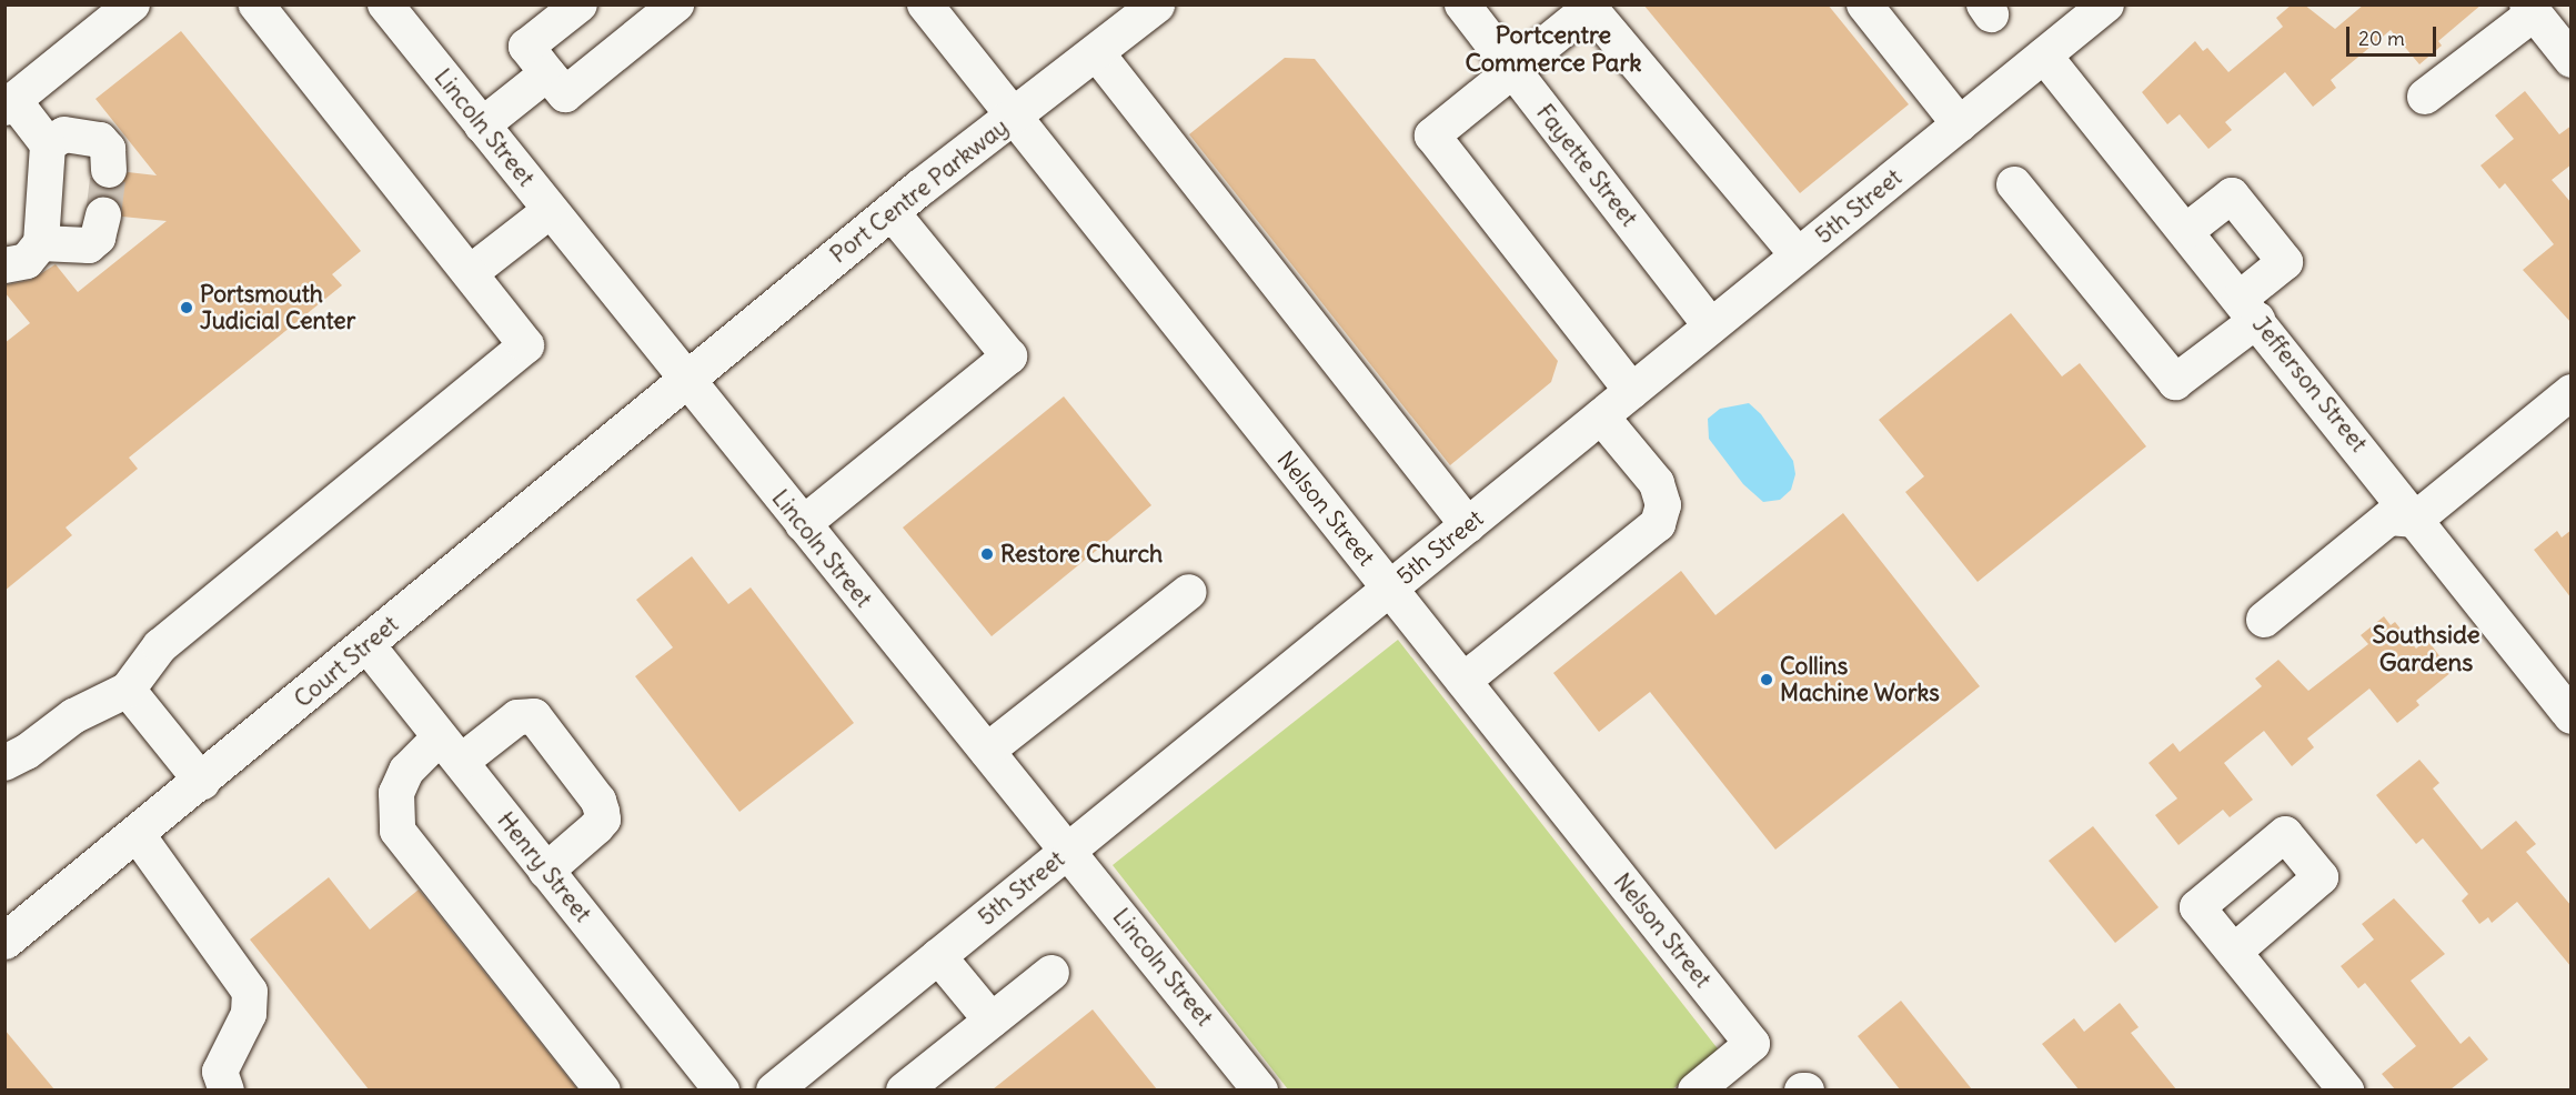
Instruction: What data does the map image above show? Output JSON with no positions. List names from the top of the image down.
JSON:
{
  "streets": {
    "main road": ["Port Centre Parkway", "Court Street"],
    "street": [
      "Lincoln Street",
      "Fayette Street",
      "5th Street",
      "Jefferson Street",
      "Nelson Street",
      "Henry Street"
    ]
  },
  "crossings": [
    ["Lincoln Street", "Port Centre Parkway"],
    ["Lincoln Street", "5th Street"],
    ["Lincoln Street", "Court Street"],
    ["Fayette Street", "5th Street"],
    ["Port Centre Parkway", "Nelson Street"],
    ["Port Centre Parkway", "Court Street"],
    ["5th Street", "Jefferson Street"],
    ["5th Street", "Nelson Street"],
    ["Court Street", "Henry Street"]
  ],
  "districts": ["Portcentre Commerce Park", "Southside Gardens"],
  "places": ["Portsmouth Judicial Center", "Restore Church", "Collins Machine Works"],
  "scale_bar": "20 m"
}
